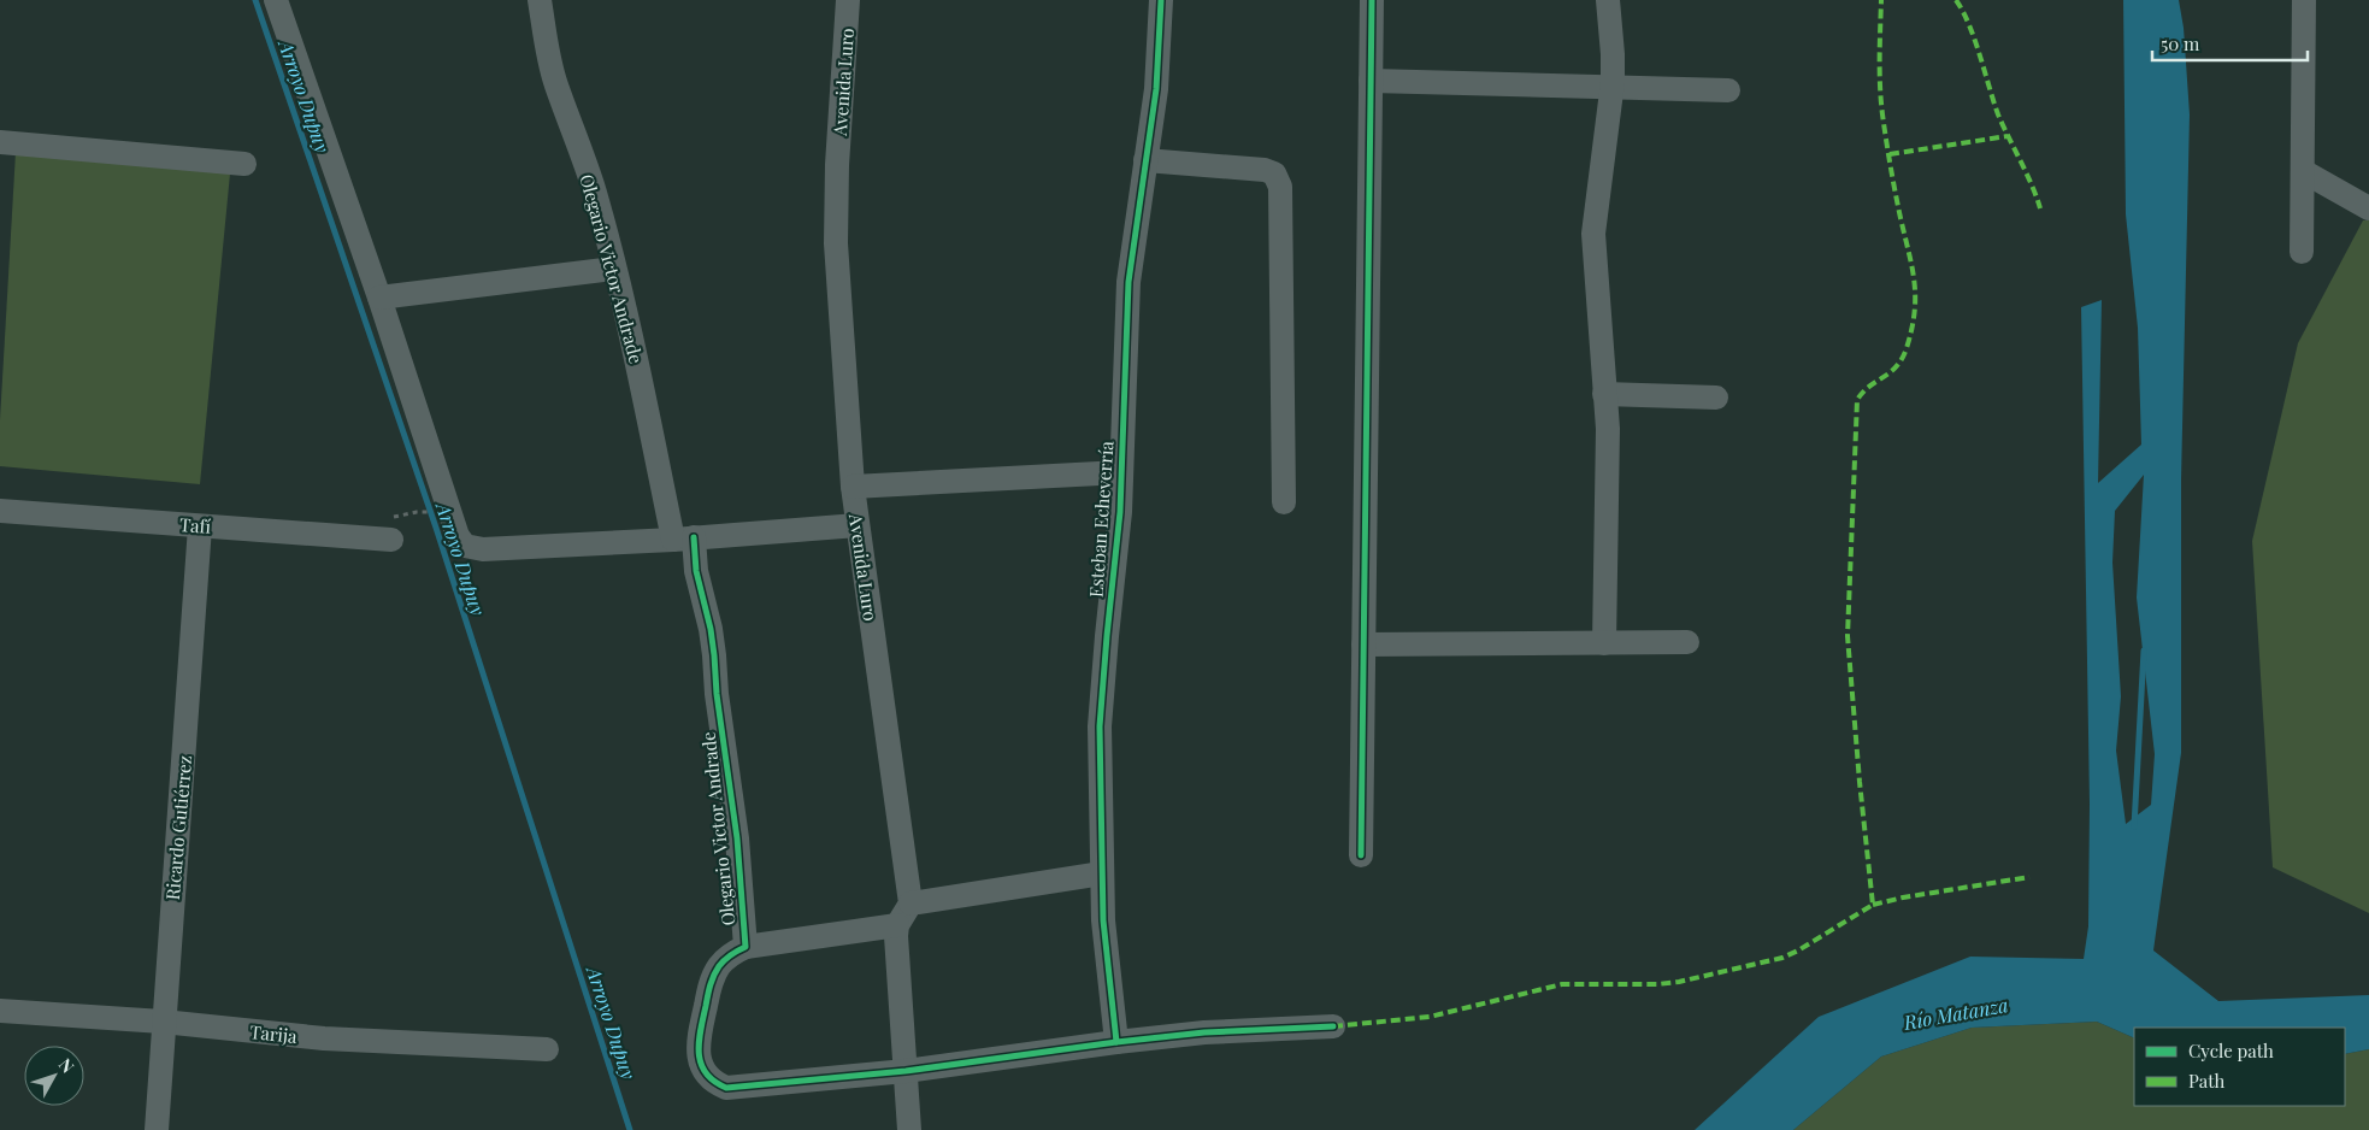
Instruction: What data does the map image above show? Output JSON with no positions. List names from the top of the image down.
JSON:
{
  "streets": {
    "street": [
      "Avenida Luro",
      "Olegario Victor Andrade",
      "Esteban Echeverría",
      "Tafí",
      "Ricardo Gutiérrez",
      "Tarija"
    ]
  },
  "crossings": [
    ["Tafí", "Ricardo Gutiérrez"],
    ["Ricardo Gutiérrez", "Tarija"]
  ],
  "water": ["Arroyo Dupuy", "Río Matanza"],
  "legend": ["Cycle path", "Path"],
  "scale_bar": "50 m",
  "north": "top right"
}
